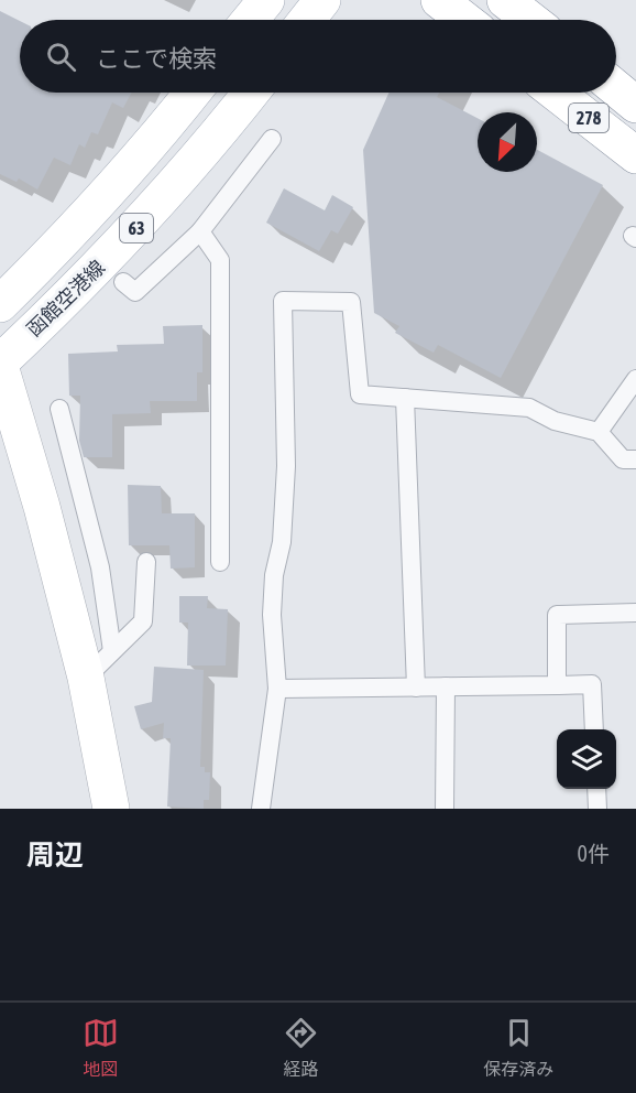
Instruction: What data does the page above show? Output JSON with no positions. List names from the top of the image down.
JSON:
{
  "streets": {
    "main road": ["278", "63", "函館空港線"]
  },
  "north": "bottom left",
  "page": {
    "search": "ここで検索",
    "heading": ["周辺", "0件"],
    "nav": ["地図", "経路", "保存済み"]
  }
}
